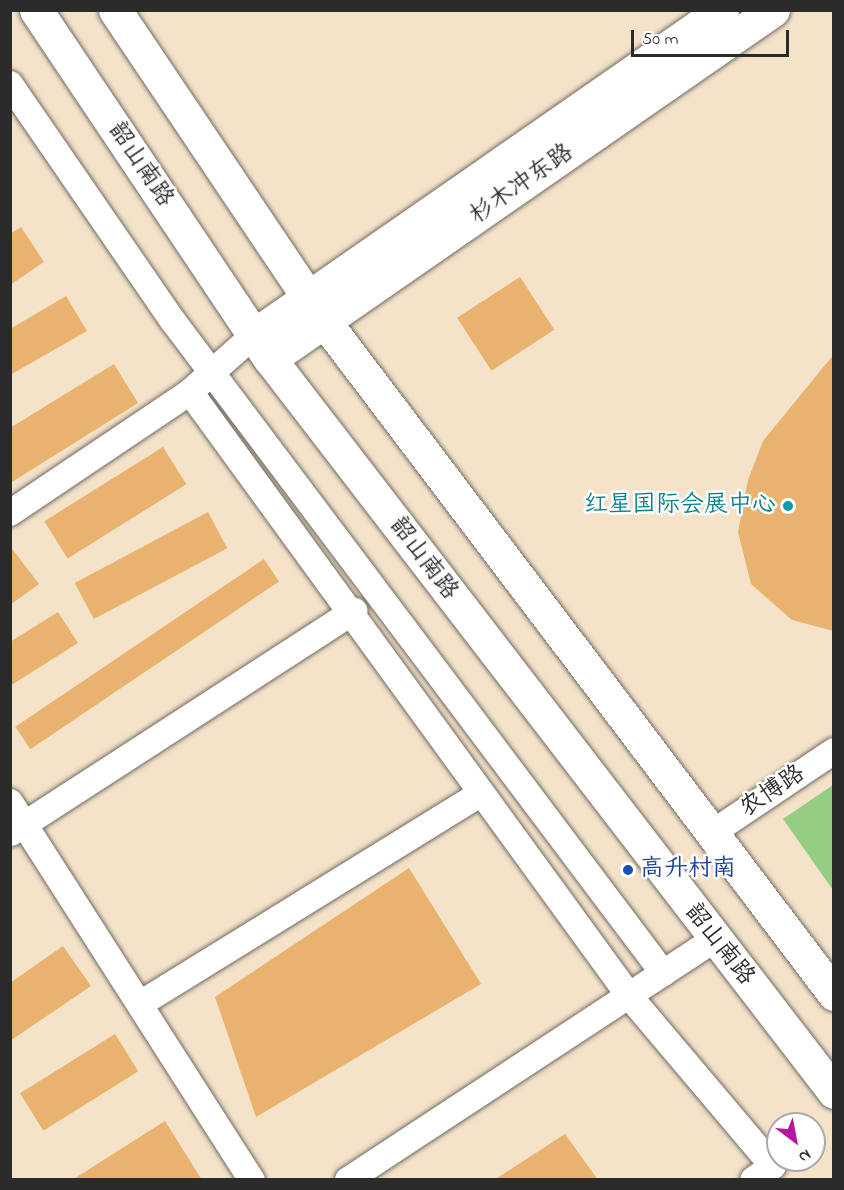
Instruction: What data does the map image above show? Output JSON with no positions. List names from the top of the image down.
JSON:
{
  "streets": {
    "main road": ["韶山南路", "杉木冲东路"],
    "street": ["农博路"]
  },
  "crossings": [
    ["韶山南路", "杉木冲东路"]
  ],
  "places": ["红星国际会展中心", "高升村南"],
  "scale_bar": "50 m",
  "north": "bottom right"
}
